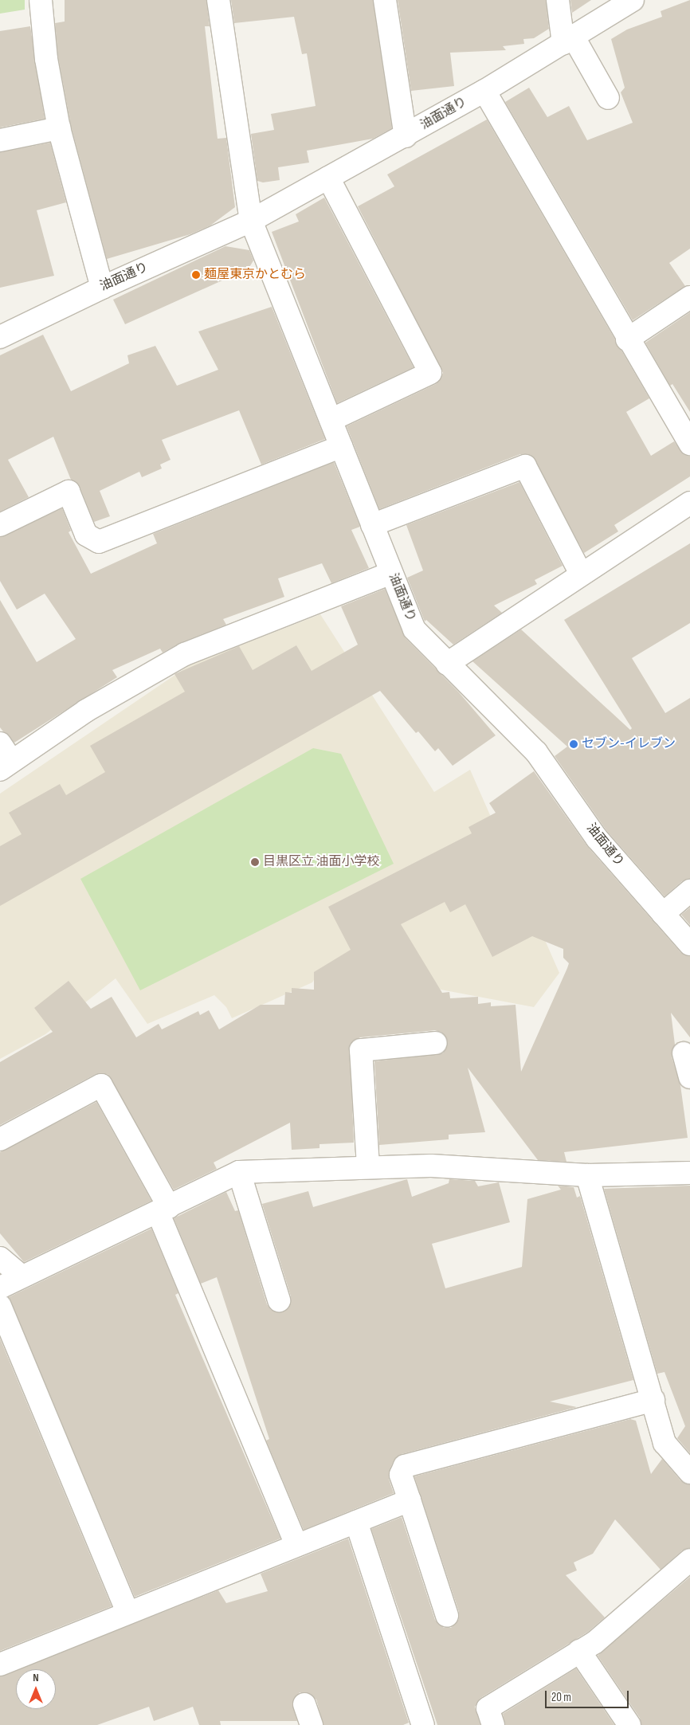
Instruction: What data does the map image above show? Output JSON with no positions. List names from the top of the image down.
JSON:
{
  "streets": {
    "street": ["油面通り"]
  },
  "places": ["麺屋東京かとむら", "セブン-イレブン", "目黒区立 油面小学校"],
  "scale_bar": "20 m",
  "north": "top"
}
